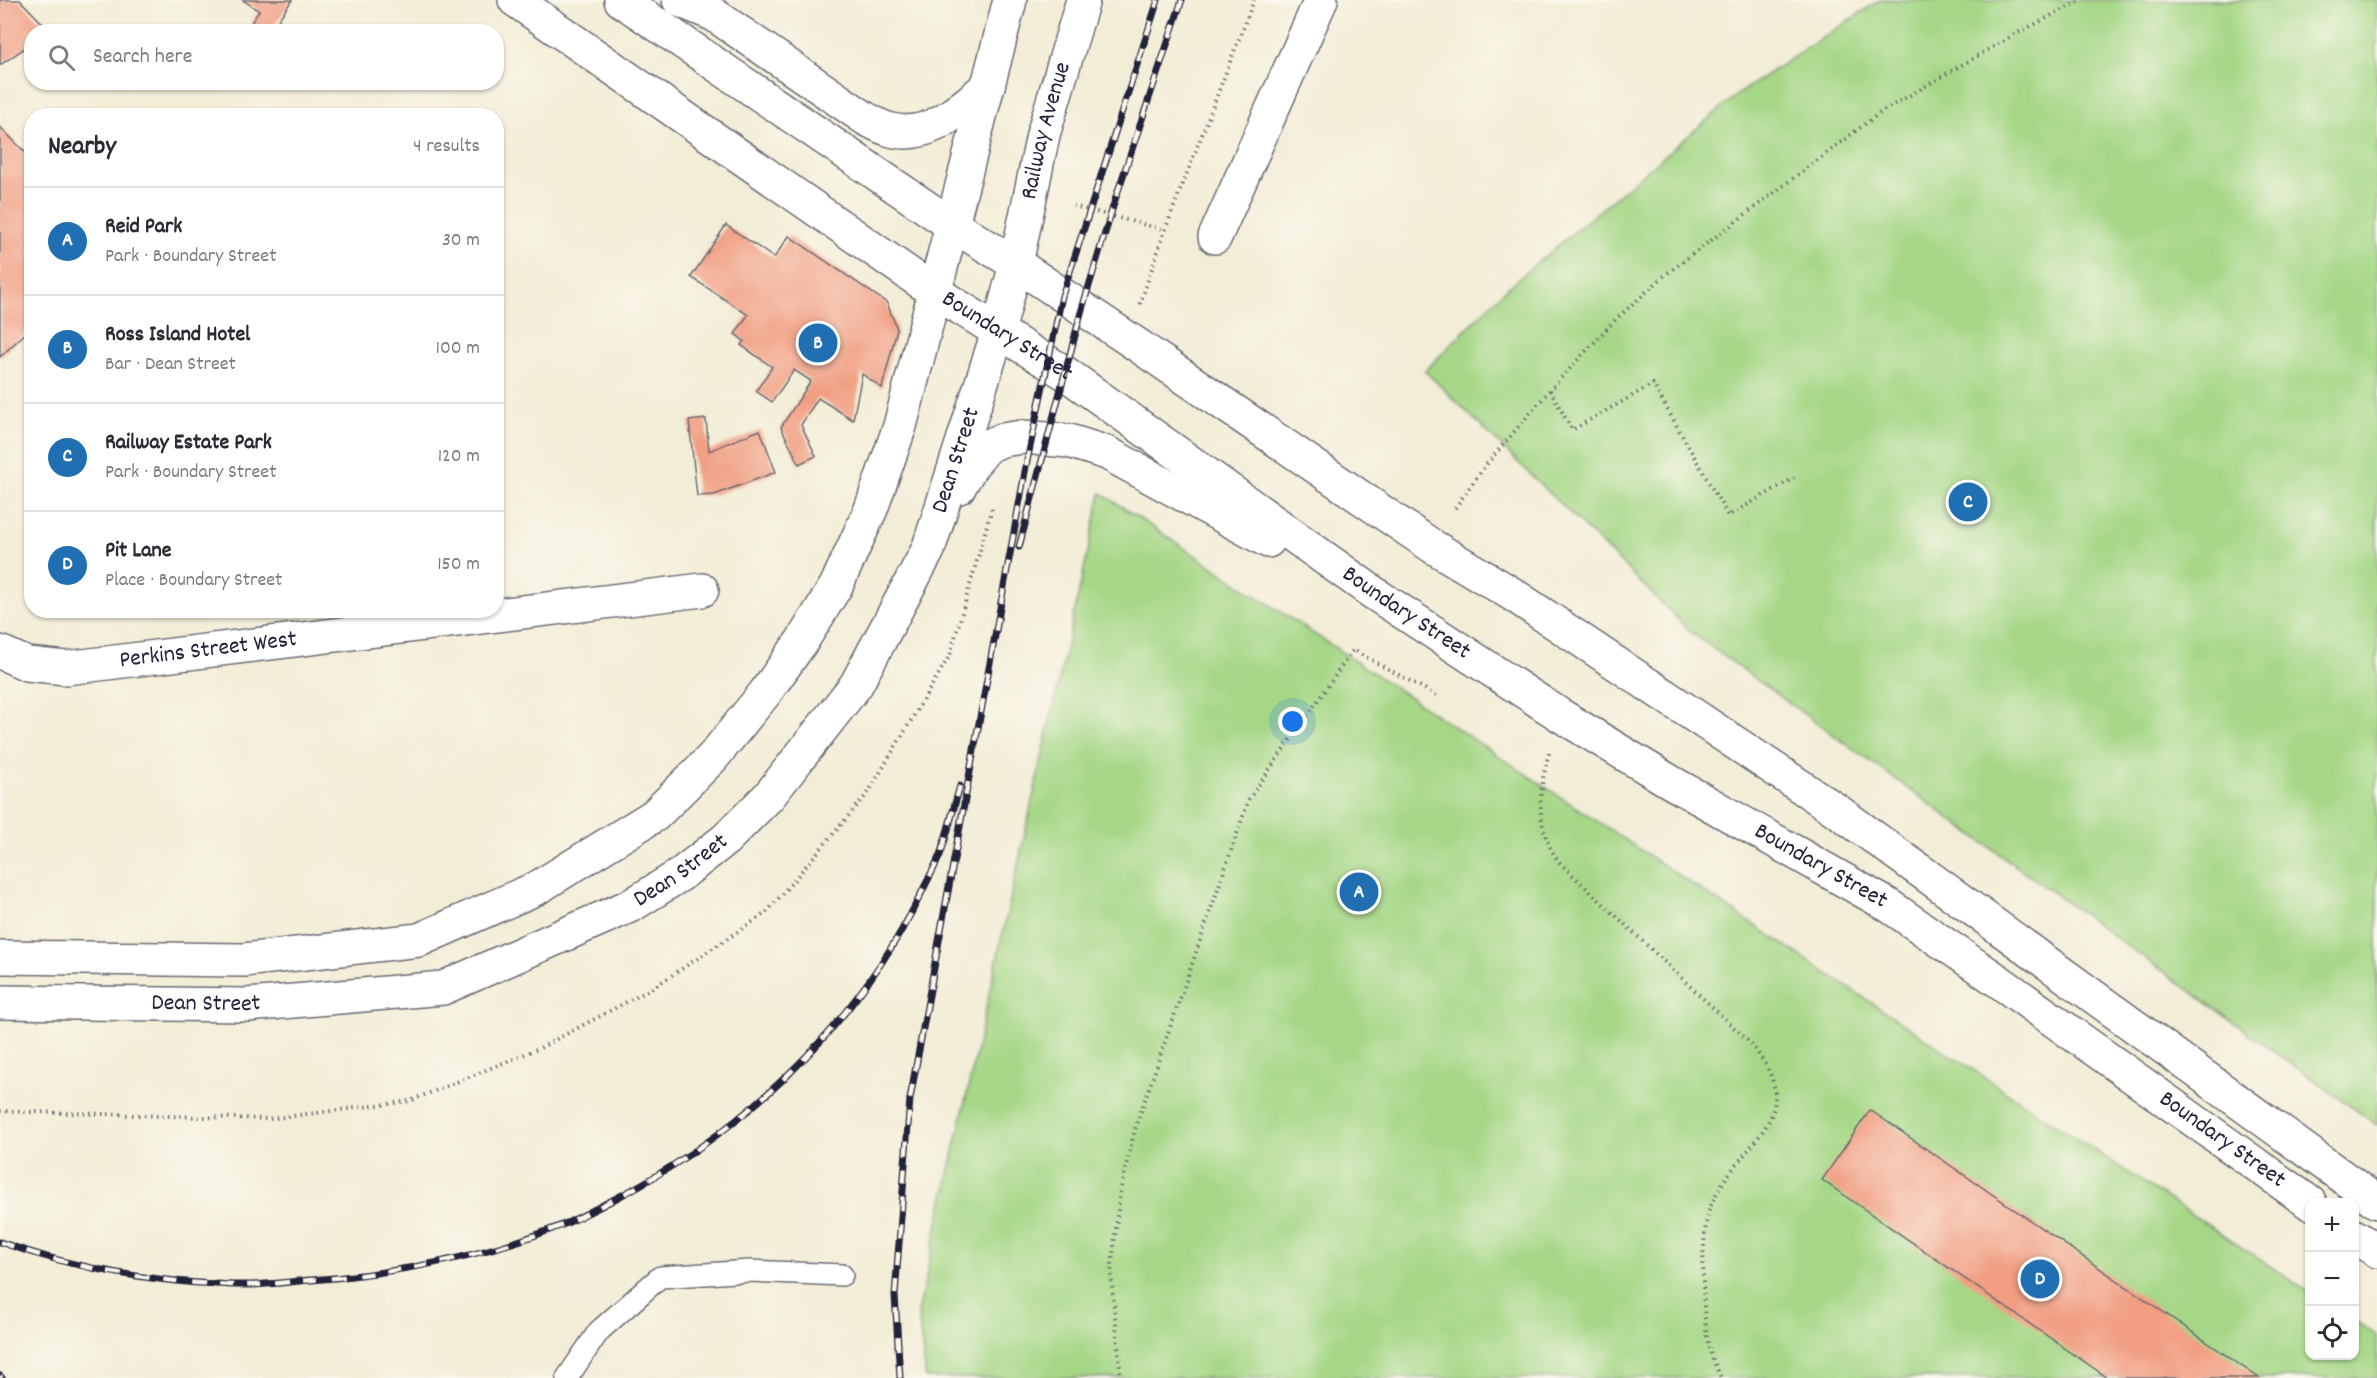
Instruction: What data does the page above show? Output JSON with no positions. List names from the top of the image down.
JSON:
{
  "streets": {
    "main road": [
      "Railway Avenue",
      "Boundary Street",
      "Dean Street",
      "Perkins Street West"
    ]
  },
  "crossings": [
    ["Railway Avenue", "Boundary Street"],
    ["Railway Avenue", "Dean Street"],
    ["Boundary Street", "Dean Street"]
  ],
  "page": {
    "search": "Search here",
    "heading": ["Nearby", "4 results"],
    "list": [
      {
        "mark": "A",
        "name": "Reid Park",
        "note": "Park · Boundary Street",
        "value": "30 m"
      },
      {
        "mark": "B",
        "name": "Ross Island Hotel",
        "note": "Bar · Dean Street",
        "value": "100 m"
      },
      {
        "mark": "C",
        "name": "Railway Estate Park",
        "note": "Park · Boundary Street",
        "value": "120 m"
      },
      {
        "mark": "D",
        "name": "Pit Lane",
        "note": "Place · Boundary Street",
        "value": "150 m"
      }
    ],
    "pins": [
      "B",
      "C",
      "A",
      "D"
    ],
    "map_buttons": ["+", "−"]
  }
}
